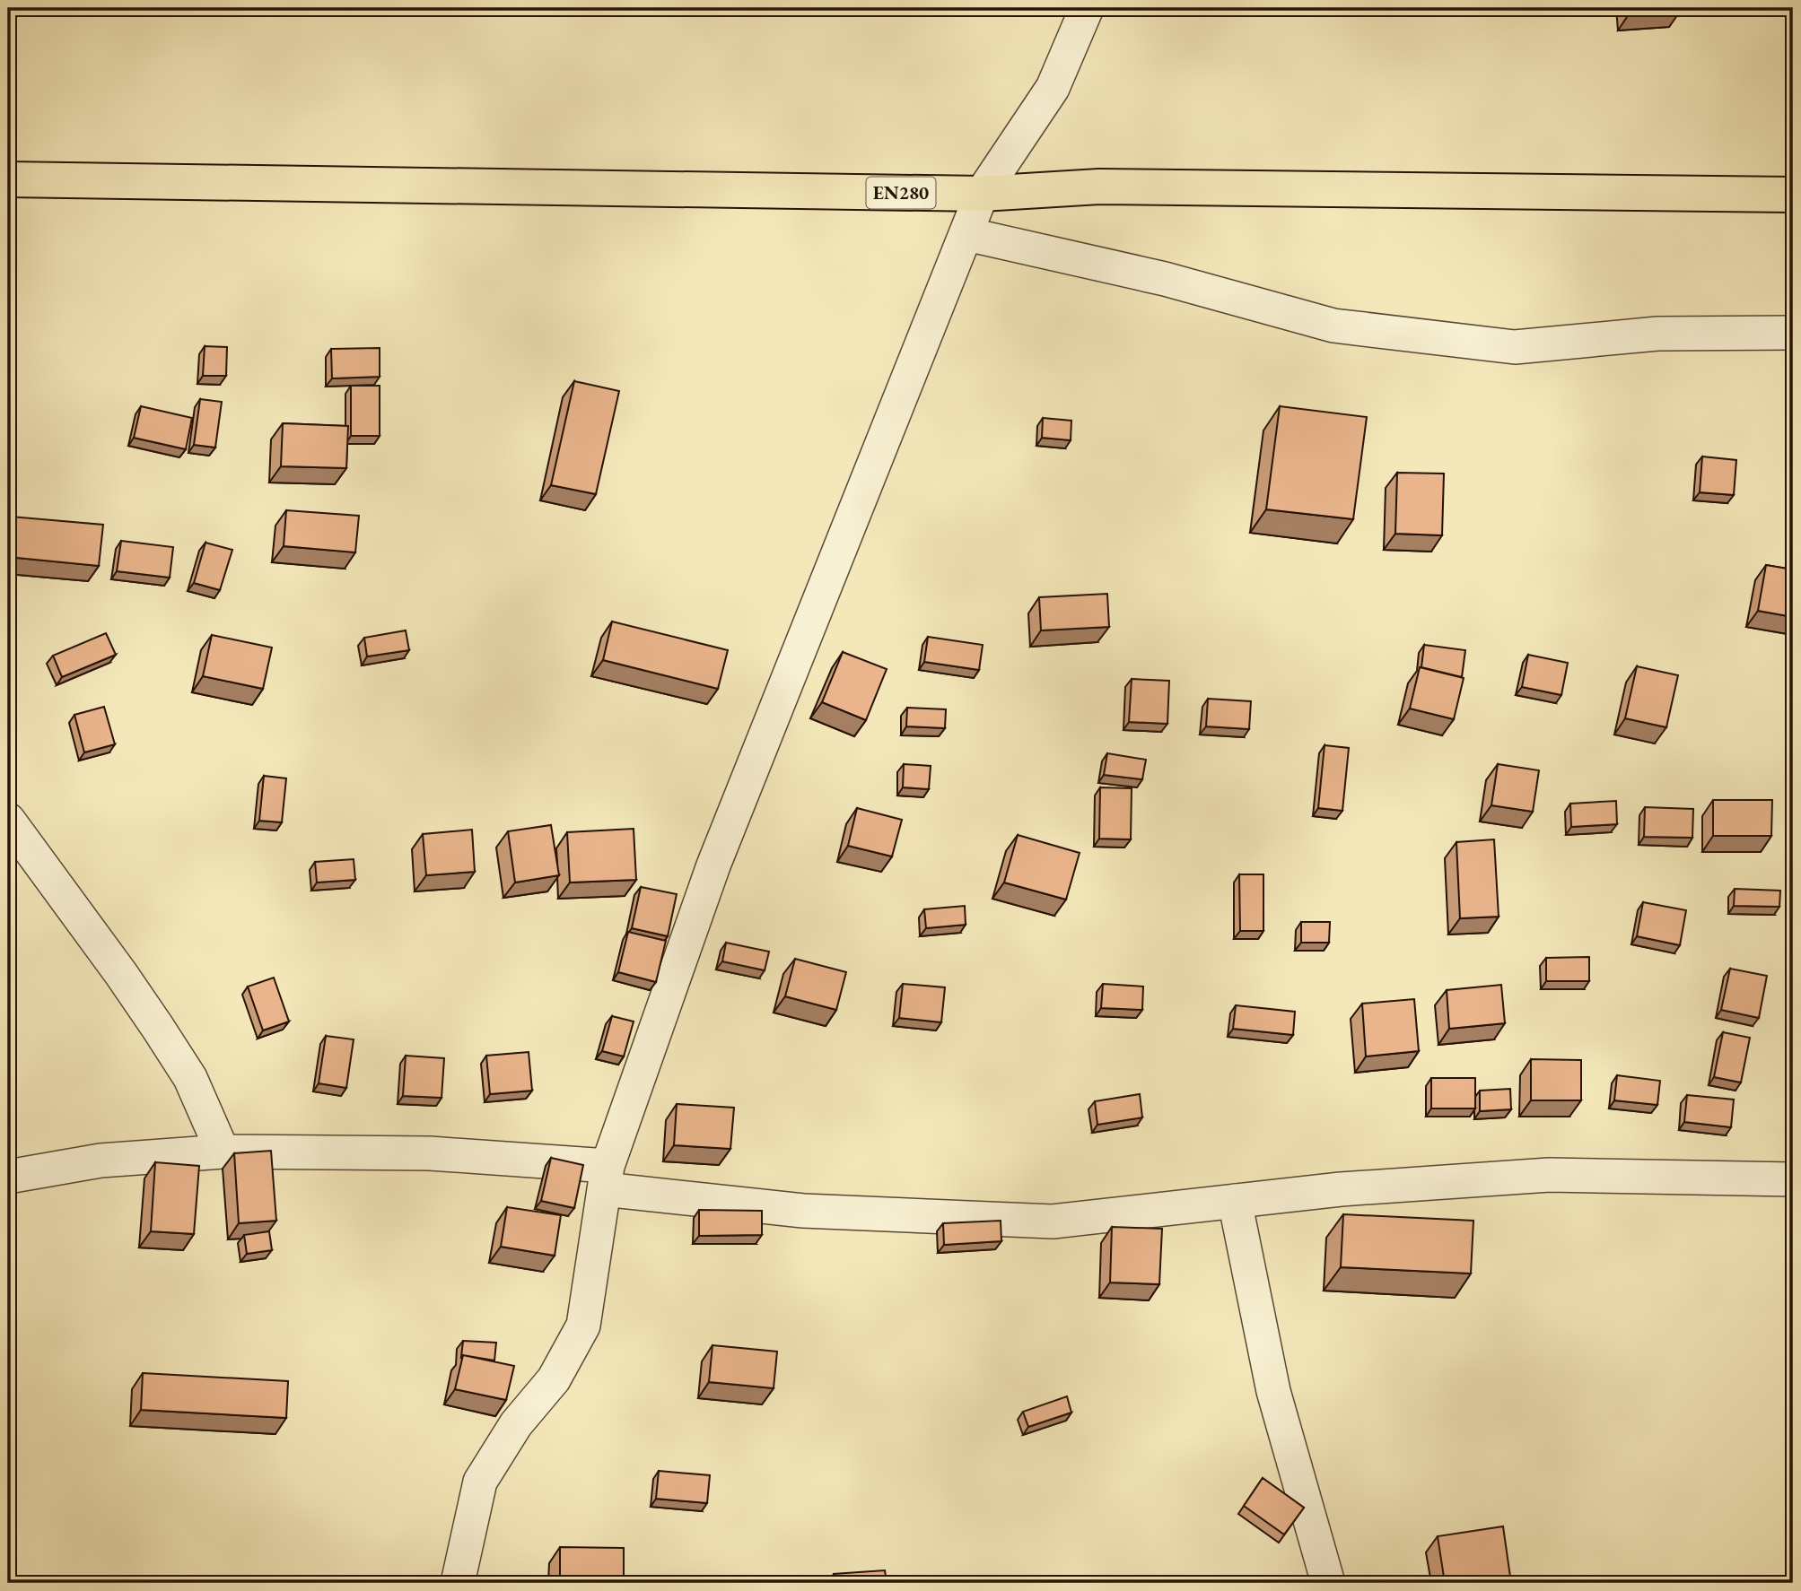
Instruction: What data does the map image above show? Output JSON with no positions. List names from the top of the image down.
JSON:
{
  "streets": {
    "main road": ["EN280"]
  }
}
